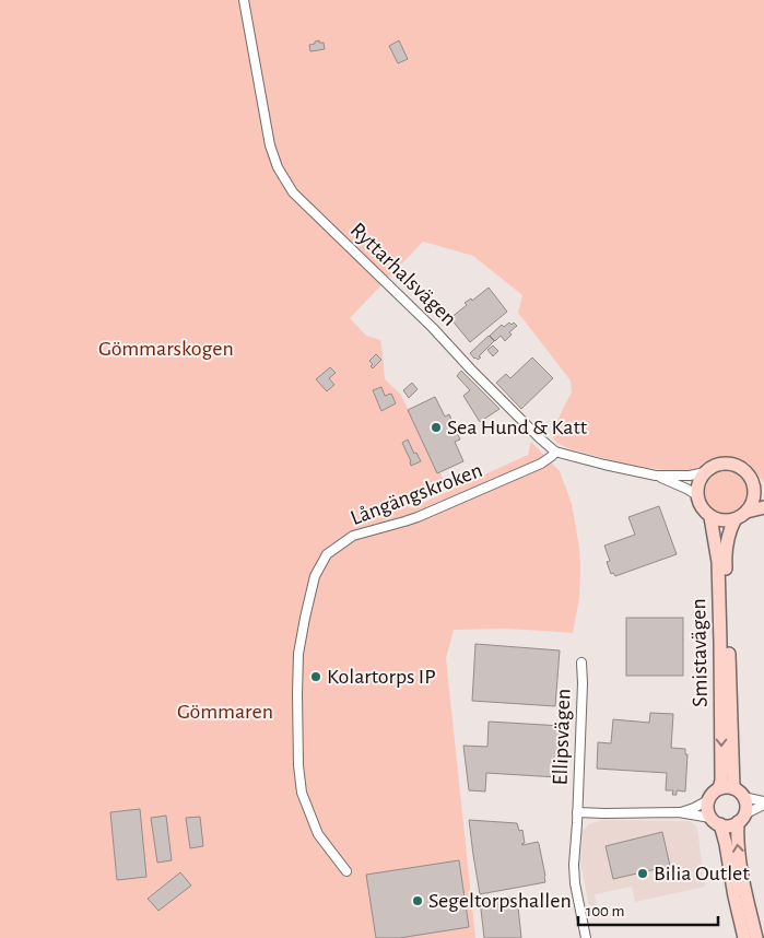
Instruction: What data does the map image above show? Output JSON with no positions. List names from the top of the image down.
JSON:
{
  "streets": {
    "street": [
      "Ryttarhalsvägen",
      "Långängskroken",
      "Smistavägen",
      "Ellipsvägen"
    ]
  },
  "crossings": [
    ["Ryttarhalsvägen", "Långängskroken"],
    ["Ryttarhalsvägen", "Smistavägen"],
    ["Smistavägen", "Ellipsvägen"]
  ],
  "parks": ["Gömmarskogen", "Gömmaren"],
  "places": [
    "Sea Hund & Katt",
    "Kolartorps IP",
    "Bilia Outlet",
    "Segeltorpshallen"
  ],
  "scale_bar": "100 m"
}
